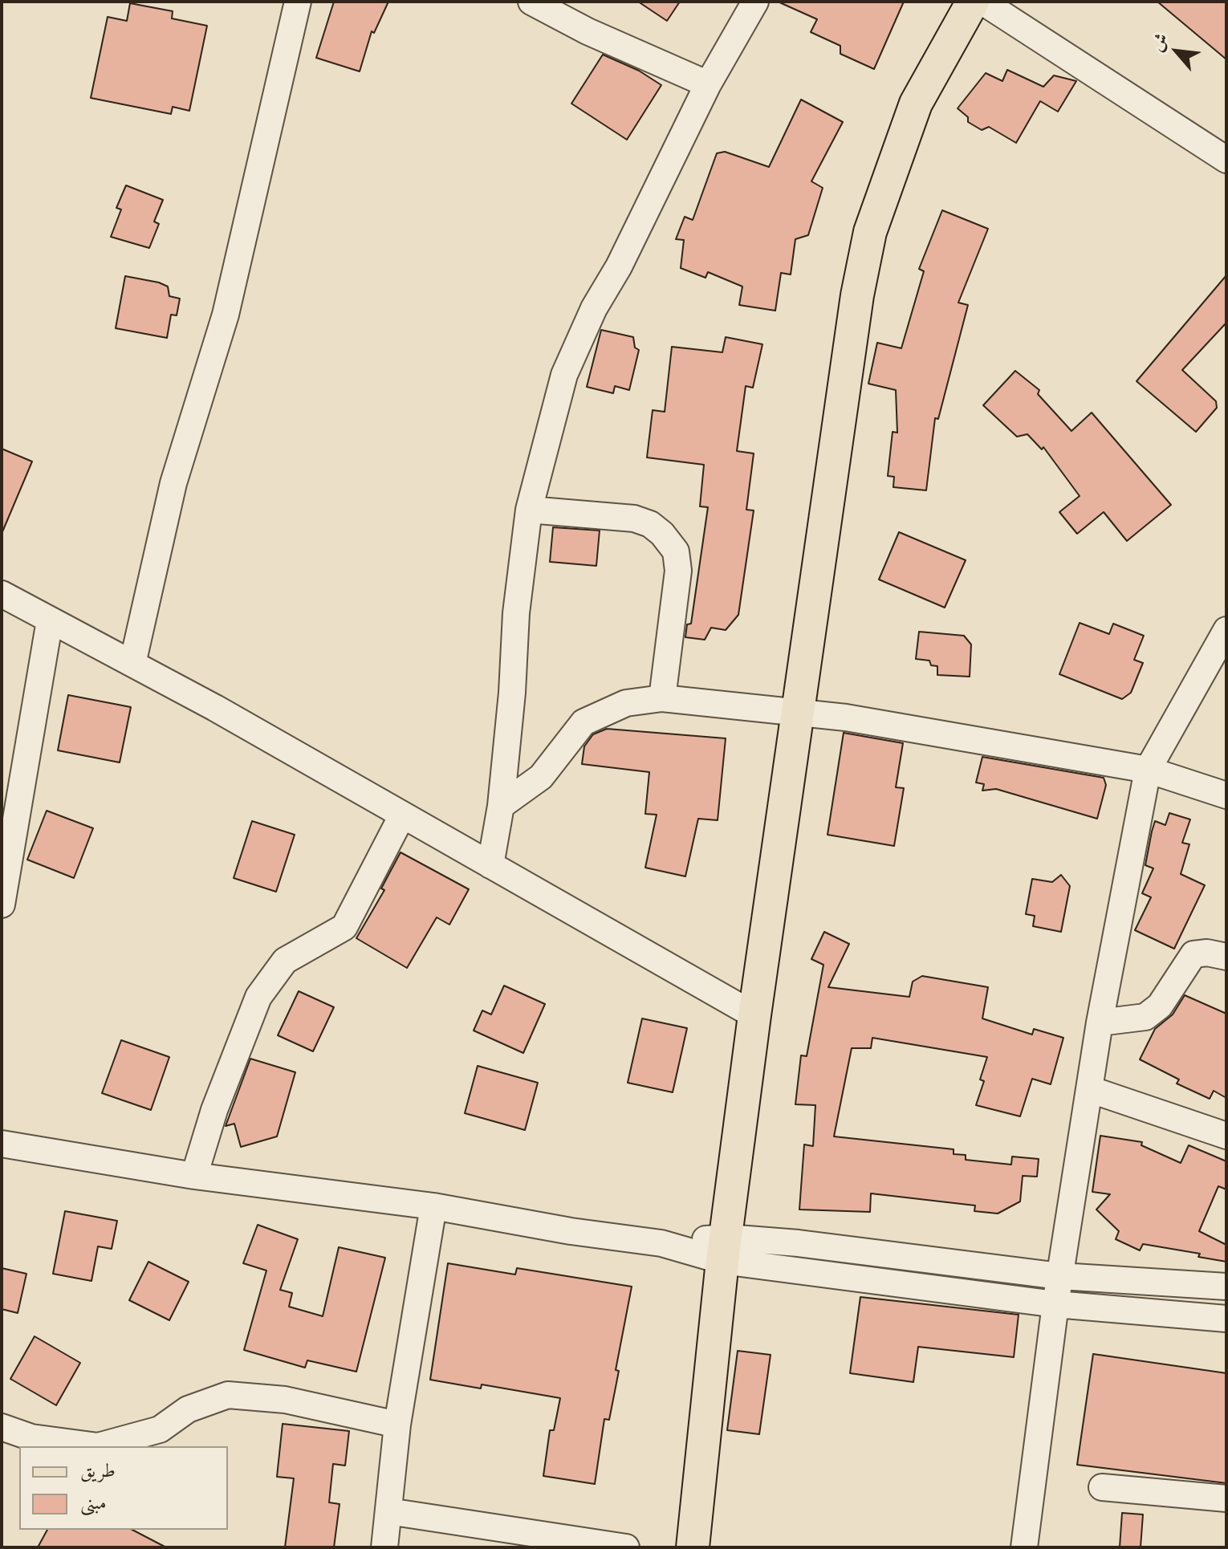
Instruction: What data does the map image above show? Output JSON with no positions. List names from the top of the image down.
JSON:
{
  "legend": ["طريق", "مبنى"],
  "north": "top left"
}
